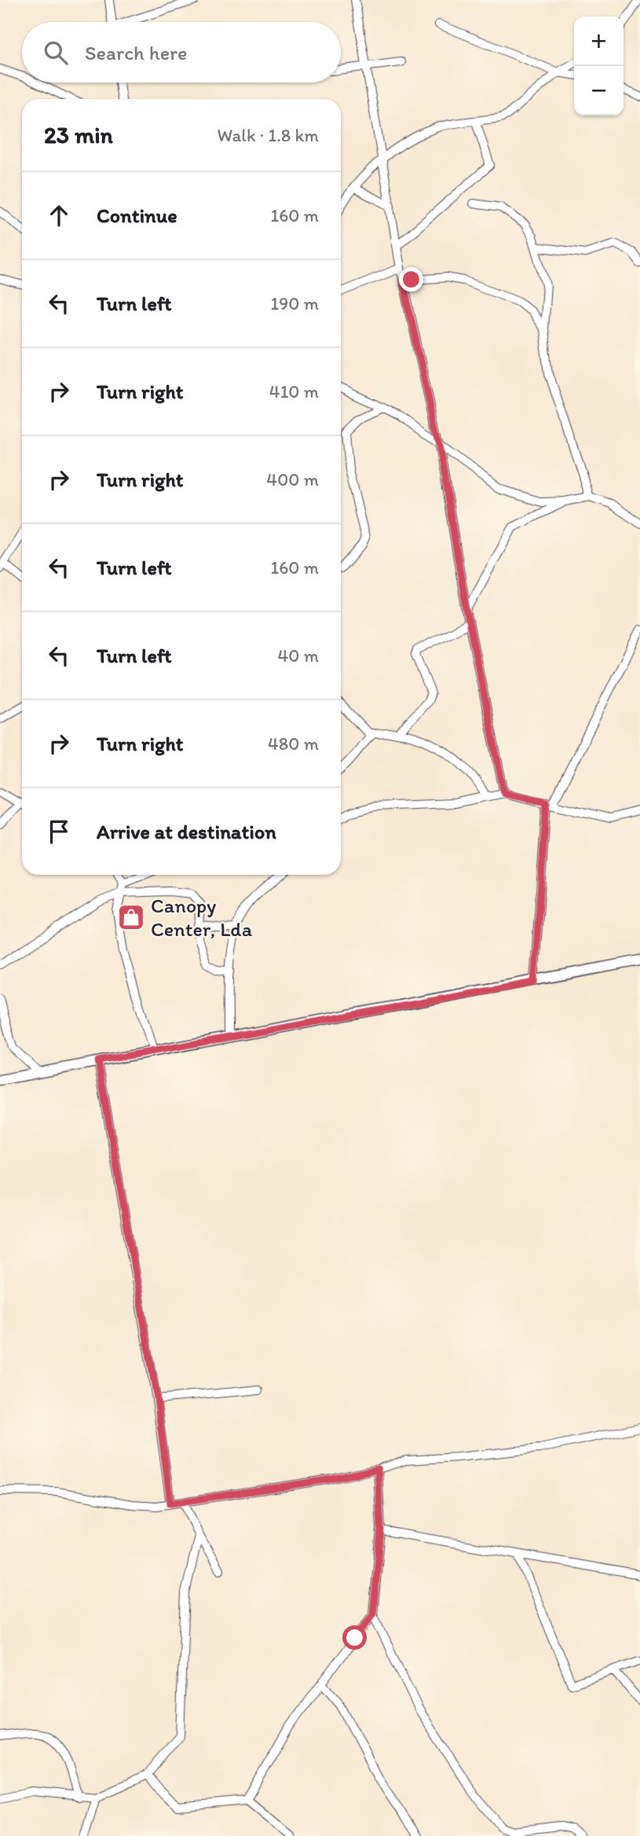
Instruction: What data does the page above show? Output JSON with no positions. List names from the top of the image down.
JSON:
{
  "places": {
    "shop": ["Canopy Center, Lda"]
  },
  "page": {
    "map_buttons": ["+", "−"],
    "search": "Search here",
    "heading": ["23 min", "Walk · 1.8 km"],
    "list": [
      ["Continue", "160 m"],
      ["Turn left", "190 m"],
      ["Turn right", "410 m"],
      ["Turn right", "400 m"],
      ["Turn left", "160 m"],
      ["Turn left", "40 m"],
      ["Turn right", "480 m"],
      "Arrive at destination"
    ]
  }
}
